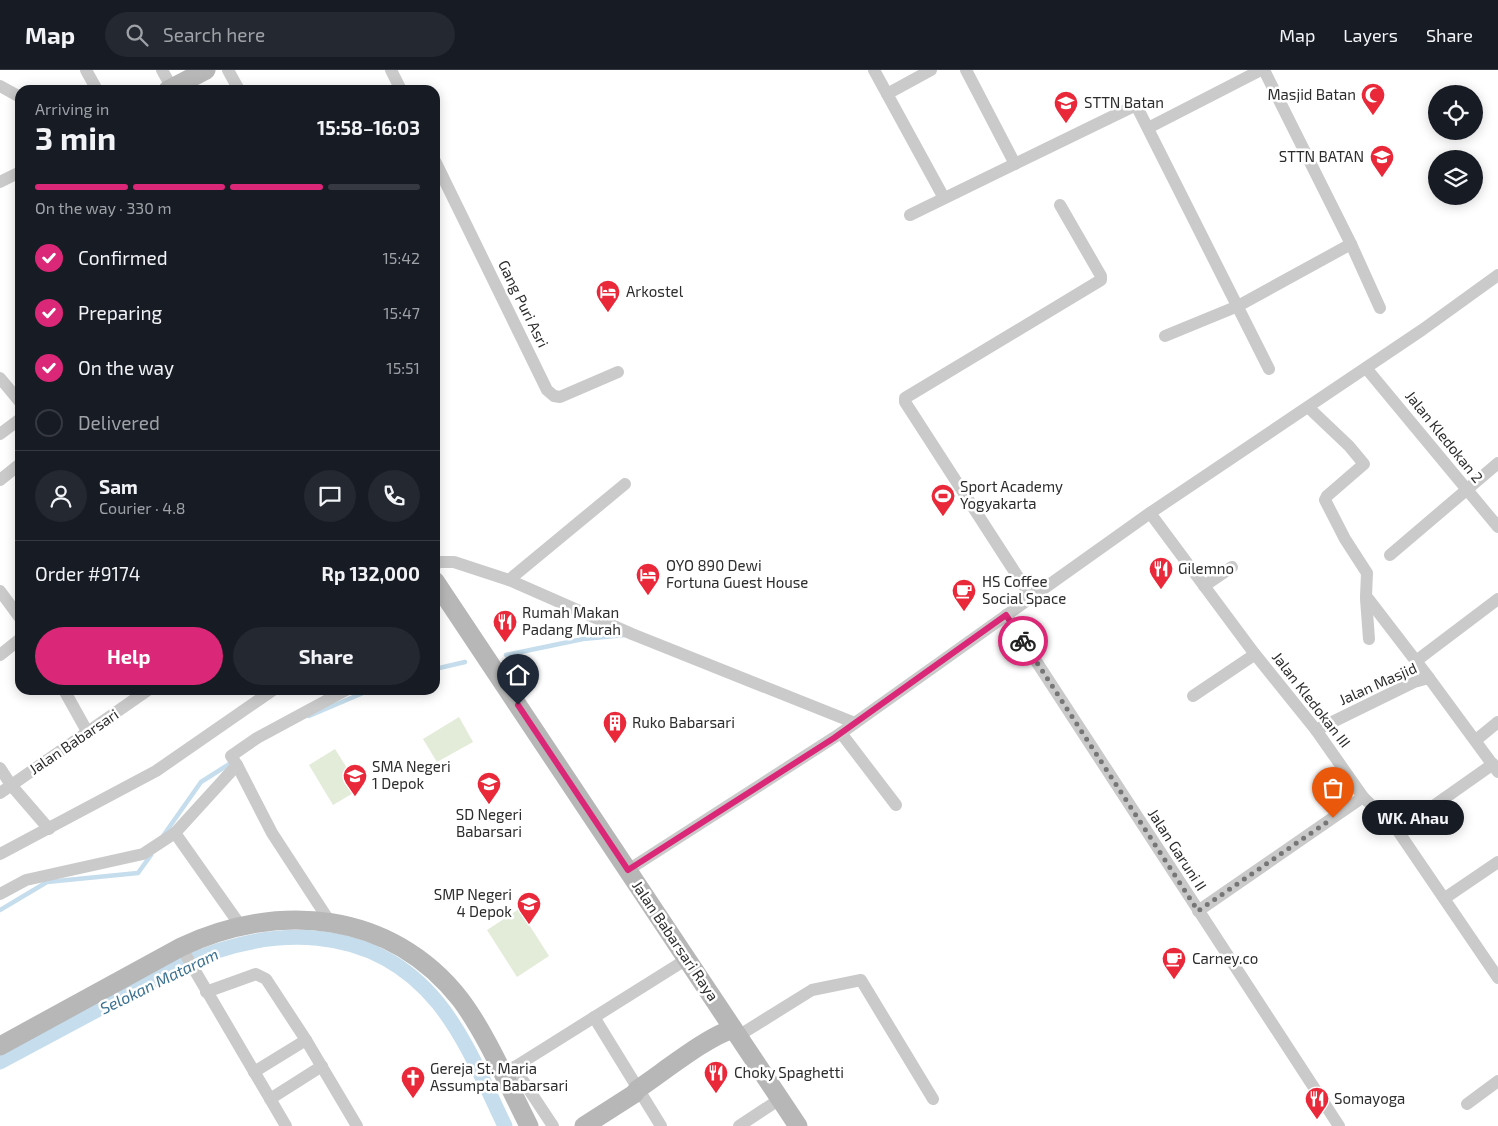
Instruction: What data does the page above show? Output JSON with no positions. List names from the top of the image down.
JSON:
{
  "streets": {
    "street": [
      "Gang Puri Asri",
      "Jalan Kledokan 2",
      "Jalan Masjid",
      "Jalan Kledokan III",
      "Jalan Babarsari",
      "Jalan Garuni II",
      "Jalan Babarsari Raya"
    ]
  },
  "crossings": [
    ["Jalan Masjid", "Jalan Kledokan III"]
  ],
  "water": ["Selokan Mataram"],
  "places": {
    "mosque": ["Masjid Batan"],
    "school or university": [
      "STTN Batan",
      "STTN BATAN",
      "SMA Negeri 1 Depok",
      "SD Negeri Babarsari",
      "SMP Negeri 4 Depok"
    ],
    "hotel": ["Arkostel", "OYO 890 Dewi Fortuna Guest House"],
    "sports": ["Sport Academy Yogyakarta"],
    "restaurant": [
      "Gilemno",
      "Rumah Makan Padang Murah",
      "Choky Spaghetti",
      "Somayoga"
    ],
    "cafe": ["HS Coffee Social Space", "Carney.co"],
    "building": ["Ruko Babarsari"],
    "other": ["WK. Ahau"],
    "church": ["Gereja St. Maria Assumpta Babarsari"]
  },
  "page": {
    "header": "Map",
    "search": "Search here",
    "nav": ["Map", "Layers", "Share"],
    "heading": ["3 min", "Arriving in", "15:58–16:03"],
    "panel": [
      "Sam",
      "Courier · 4.8",
      "Order #9174",
      "Rp 132,000"
    ],
    "bar": "On the way · 330 m",
    "list": [
      ["Confirmed", "15:42"],
      ["Preparing", "15:47"],
      ["On the way", "15:51"],
      "Delivered"
    ],
    "buttons": ["Help", "Share"],
    "bubble": "WK. Ahau"
  }
}
